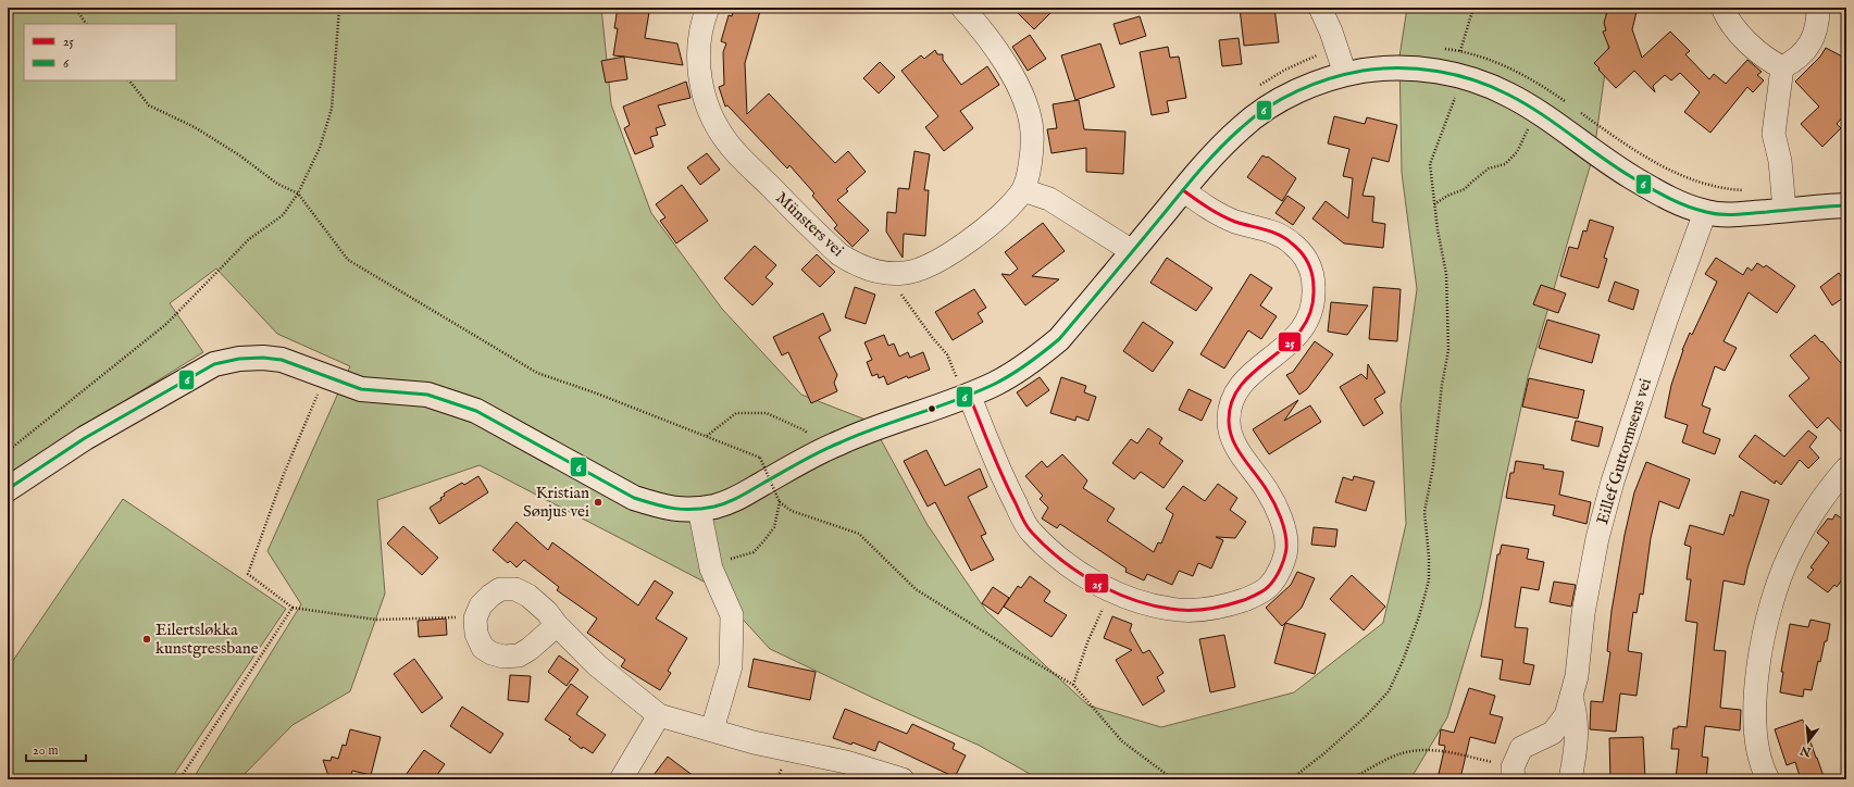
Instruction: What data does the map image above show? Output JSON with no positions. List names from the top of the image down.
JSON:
{
  "streets": {
    "street": ["Münsters vei", "Eillef Guttormsens vei"]
  },
  "places": ["Kristian Sønjus vei", "Eilertsløkka kunstgressbane"],
  "lines": ["transit line 6", "transit line 25"],
  "legend": ["25", "6"],
  "scale_bar": "20 m",
  "north": "bottom"
}
